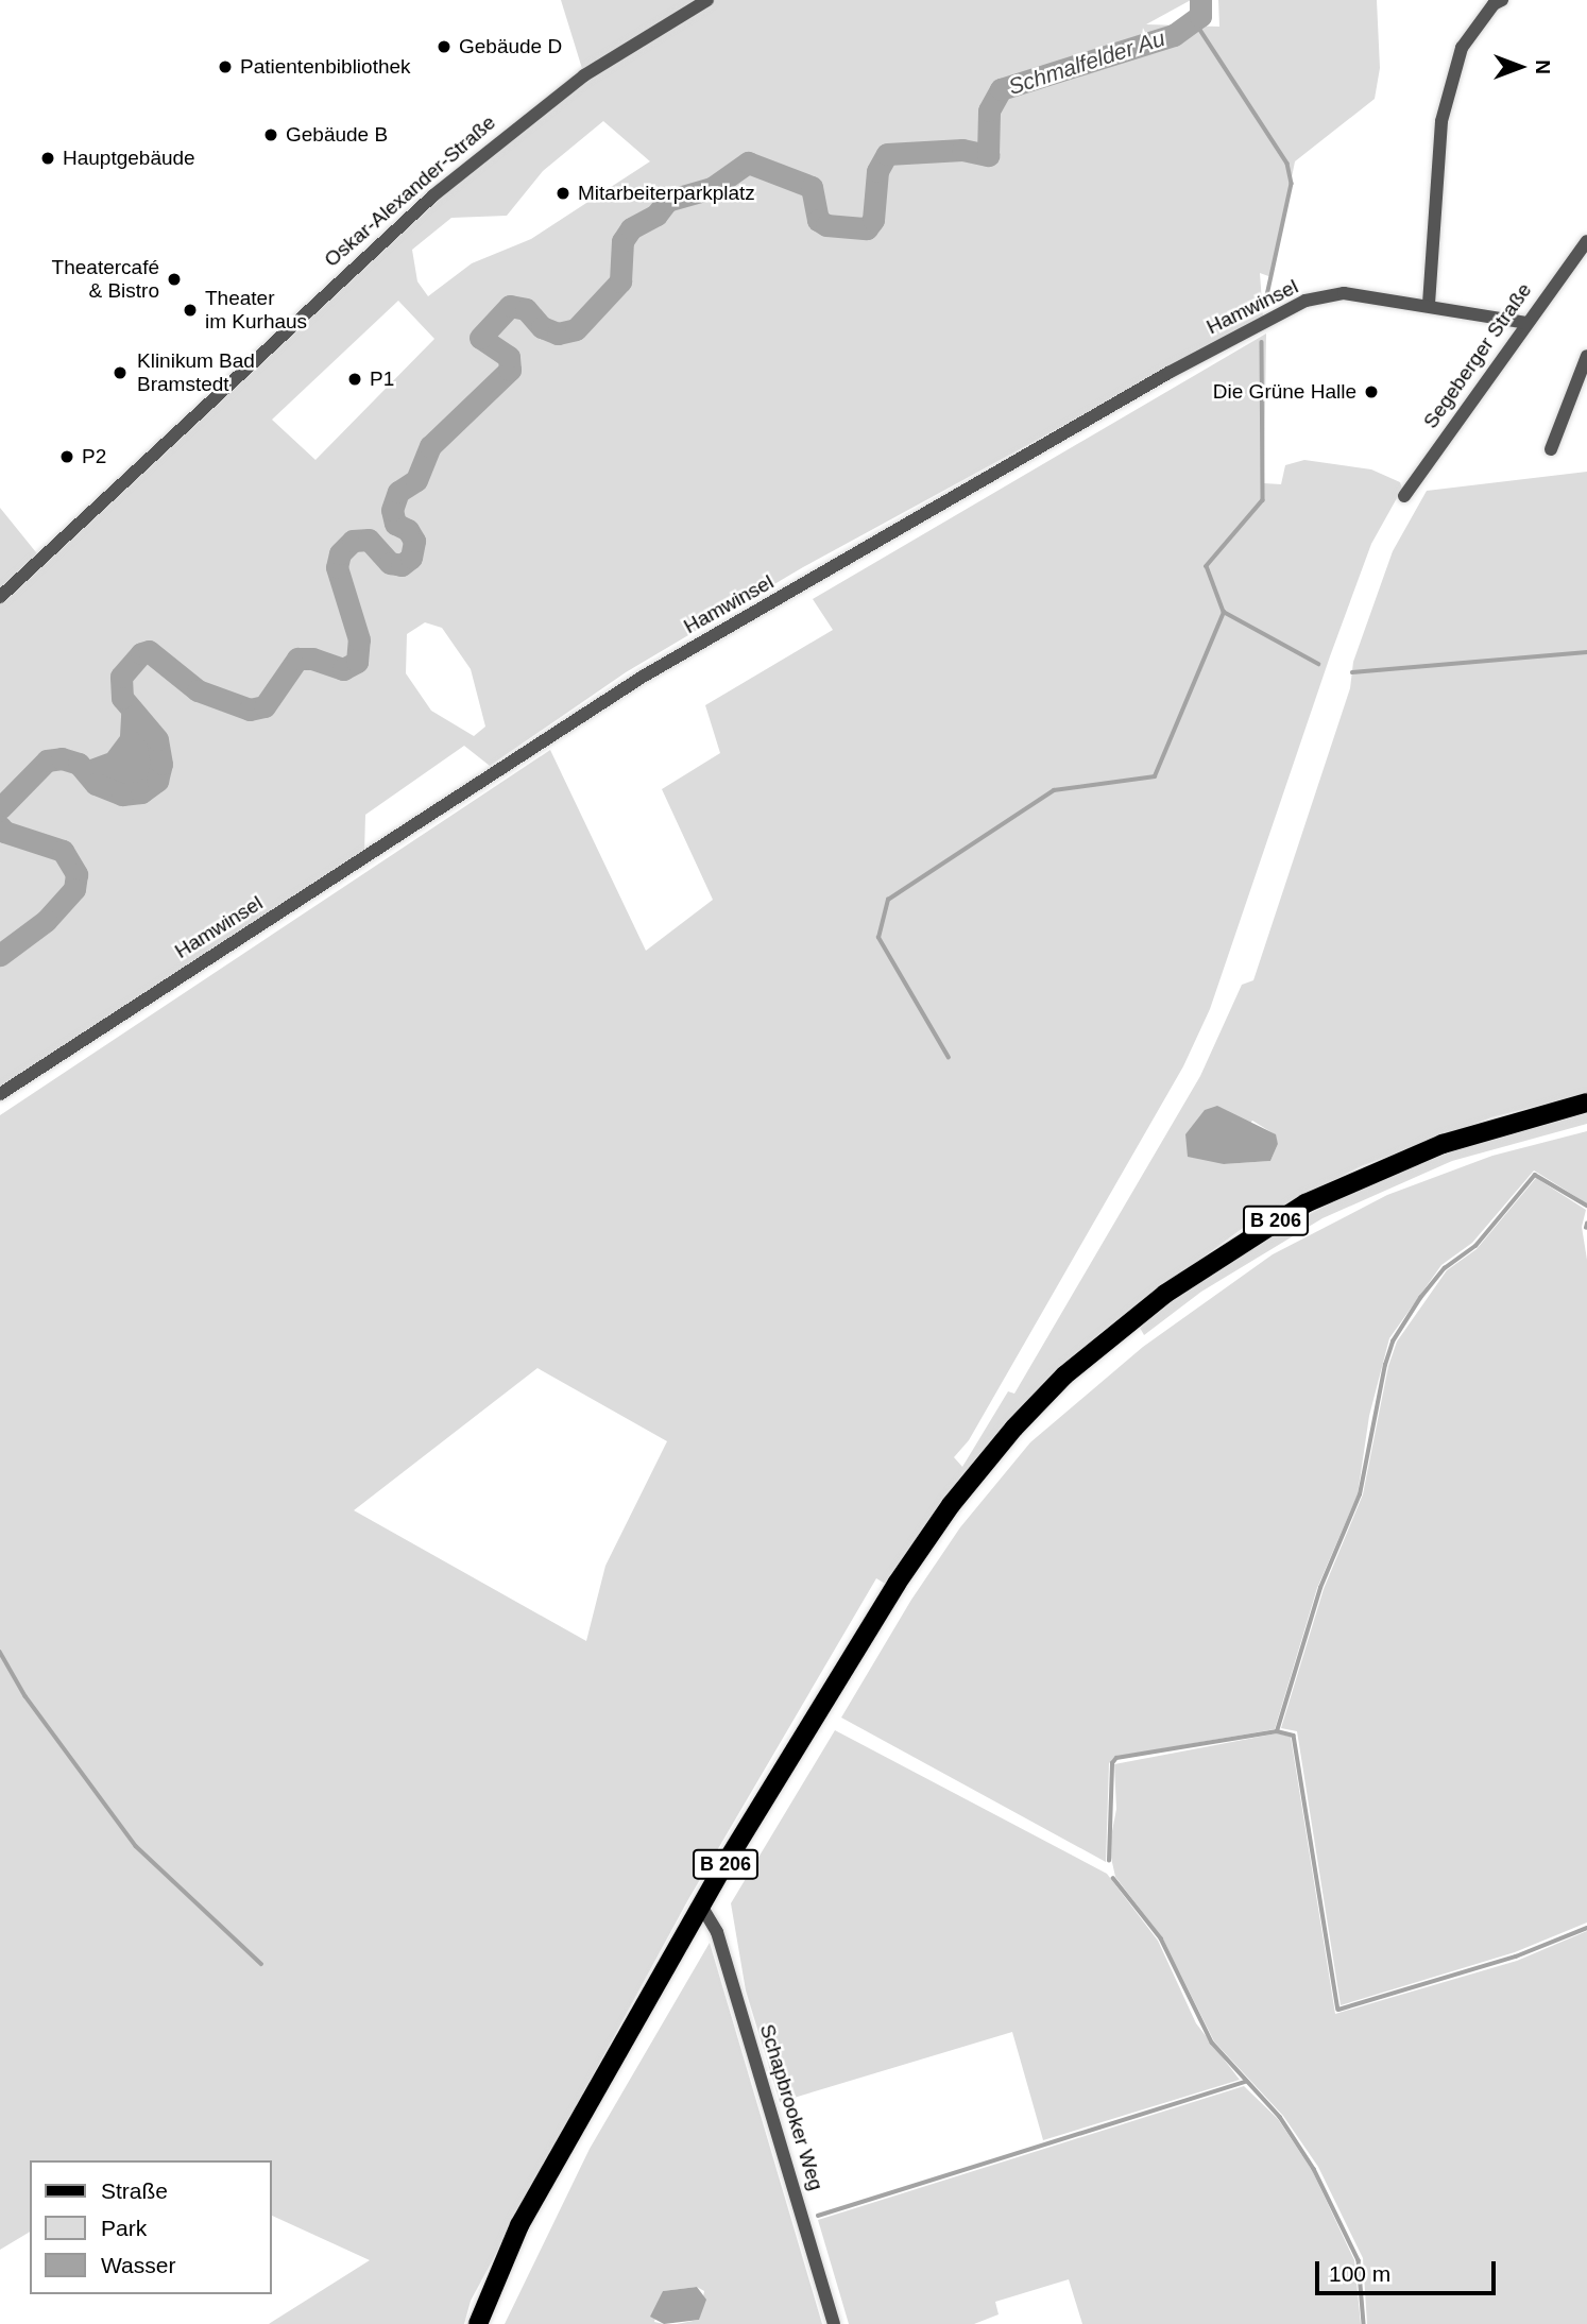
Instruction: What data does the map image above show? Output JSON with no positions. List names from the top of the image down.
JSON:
{
  "streets": {
    "main road": ["B 206"],
    "street": [
      "Oskar-Alexander-Straße",
      "Hamwinsel",
      "Segeberger Straße",
      "Schapbrooker Weg"
    ]
  },
  "crossings": [
    ["Hamwinsel", "Segeberger Straße"],
    ["B 206", "Schapbrooker Weg"]
  ],
  "water": ["Schmalfelder Au"],
  "places": [
    "Gebäude D",
    "Patientenbibliothek",
    "Gebäude B",
    "Hauptgebäude",
    "Mitarbeiterparkplatz",
    "Theatercafé & Bistro",
    "Theater im Kurhaus",
    "Klinikum Bad Bramstedt",
    "P1",
    "Die Grüne Halle",
    "P2"
  ],
  "legend": ["Straße", "Park", "Wasser"],
  "scale_bar": "100 m",
  "north": "right"
}
